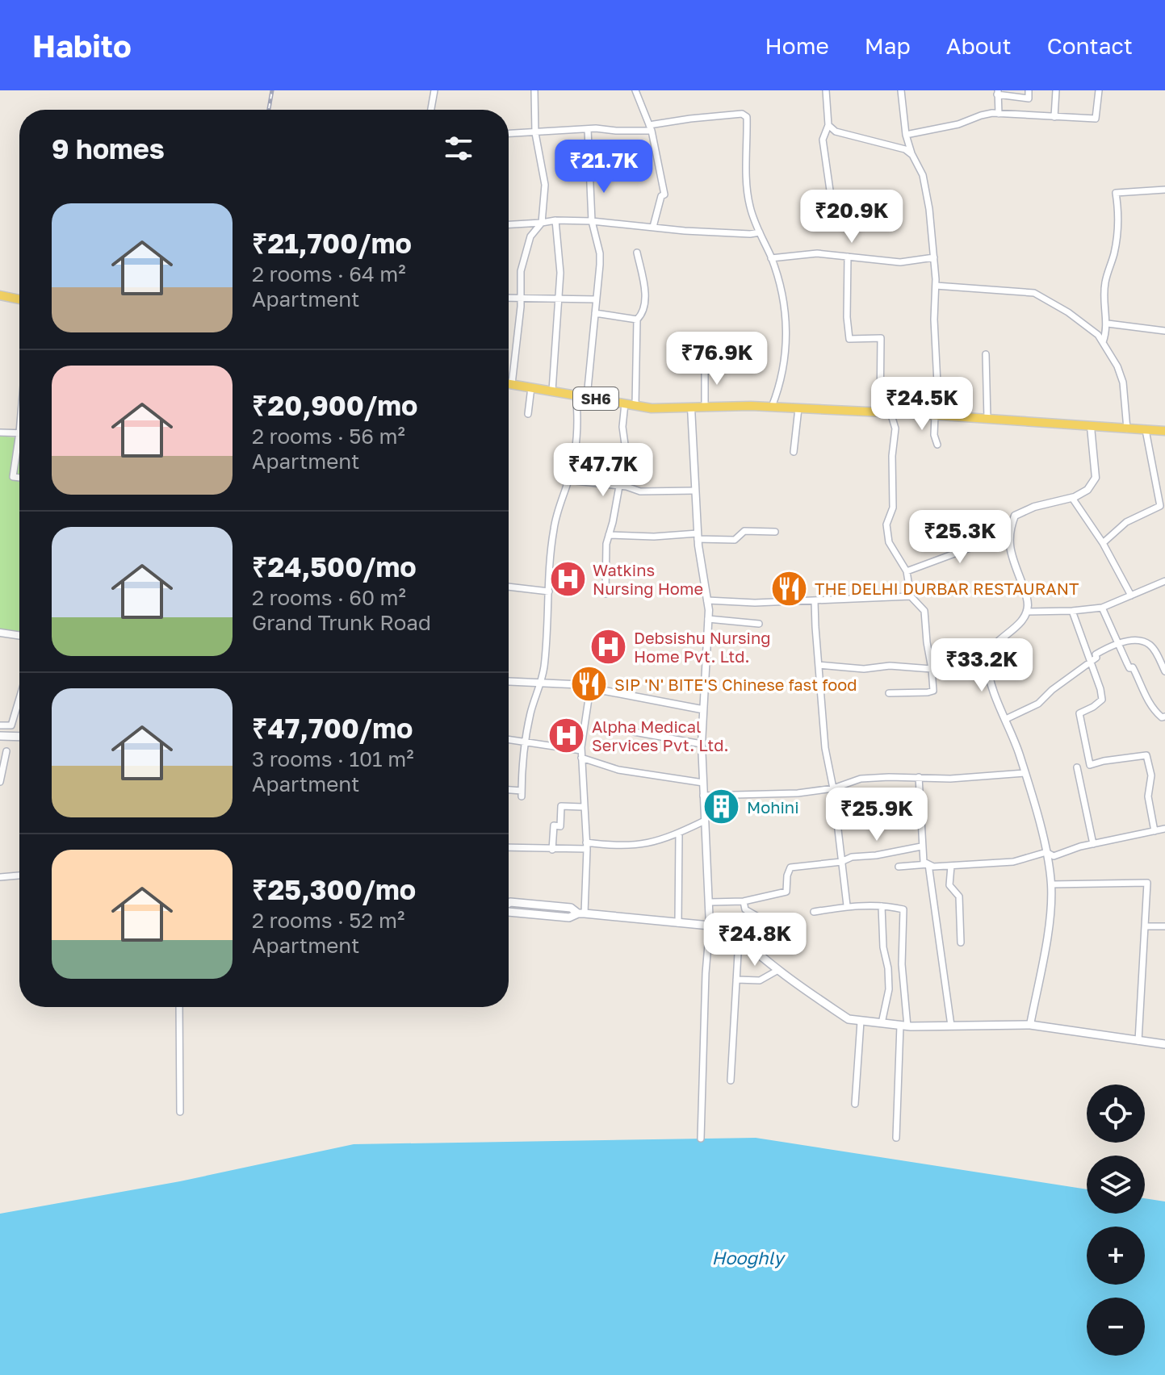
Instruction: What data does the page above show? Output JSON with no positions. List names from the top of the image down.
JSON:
{
  "streets": {
    "main road": ["SH6"]
  },
  "water": ["Hooghly"],
  "places": {
    "hospital": ["Watkins Nursing Home", "Debsishu Nursing Home Pvt. Ltd.", "Alpha Medical Services Pvt. Ltd."],
    "restaurant": ["THE DELHI DURBAR RESTAURANT", "SIP 'N' BITE'S Chinese fast food"],
    "building": ["Mohini"]
  },
  "page": {
    "header": "Habito",
    "nav": [
      "Home",
      "Map",
      "About",
      "Contact"
    ],
    "heading": "9 homes",
    "price": [
      "₹21.7K",
      "₹20.9K",
      "₹76.9K",
      "₹24.5K",
      "₹47.7K",
      "₹25.3K",
      "₹33.2K",
      "₹25.9K",
      "₹24.8K"
    ],
    "list": [
      {
        "name": "₹21,700/mo",
        "note": "2 rooms · 64 m² · Apartment"
      },
      {
        "name": "₹20,900/mo",
        "note": "2 rooms · 56 m² · Apartment"
      },
      {
        "name": "₹24,500/mo",
        "note": "2 rooms · 60 m² · Grand Trunk Road"
      },
      {
        "name": "₹47,700/mo",
        "note": "3 rooms · 101 m² · Apartment"
      },
      {
        "name": "₹25,300/mo",
        "note": "2 rooms · 52 m² · Apartment"
      }
    ],
    "map_buttons": ["+", "−"]
  }
}
